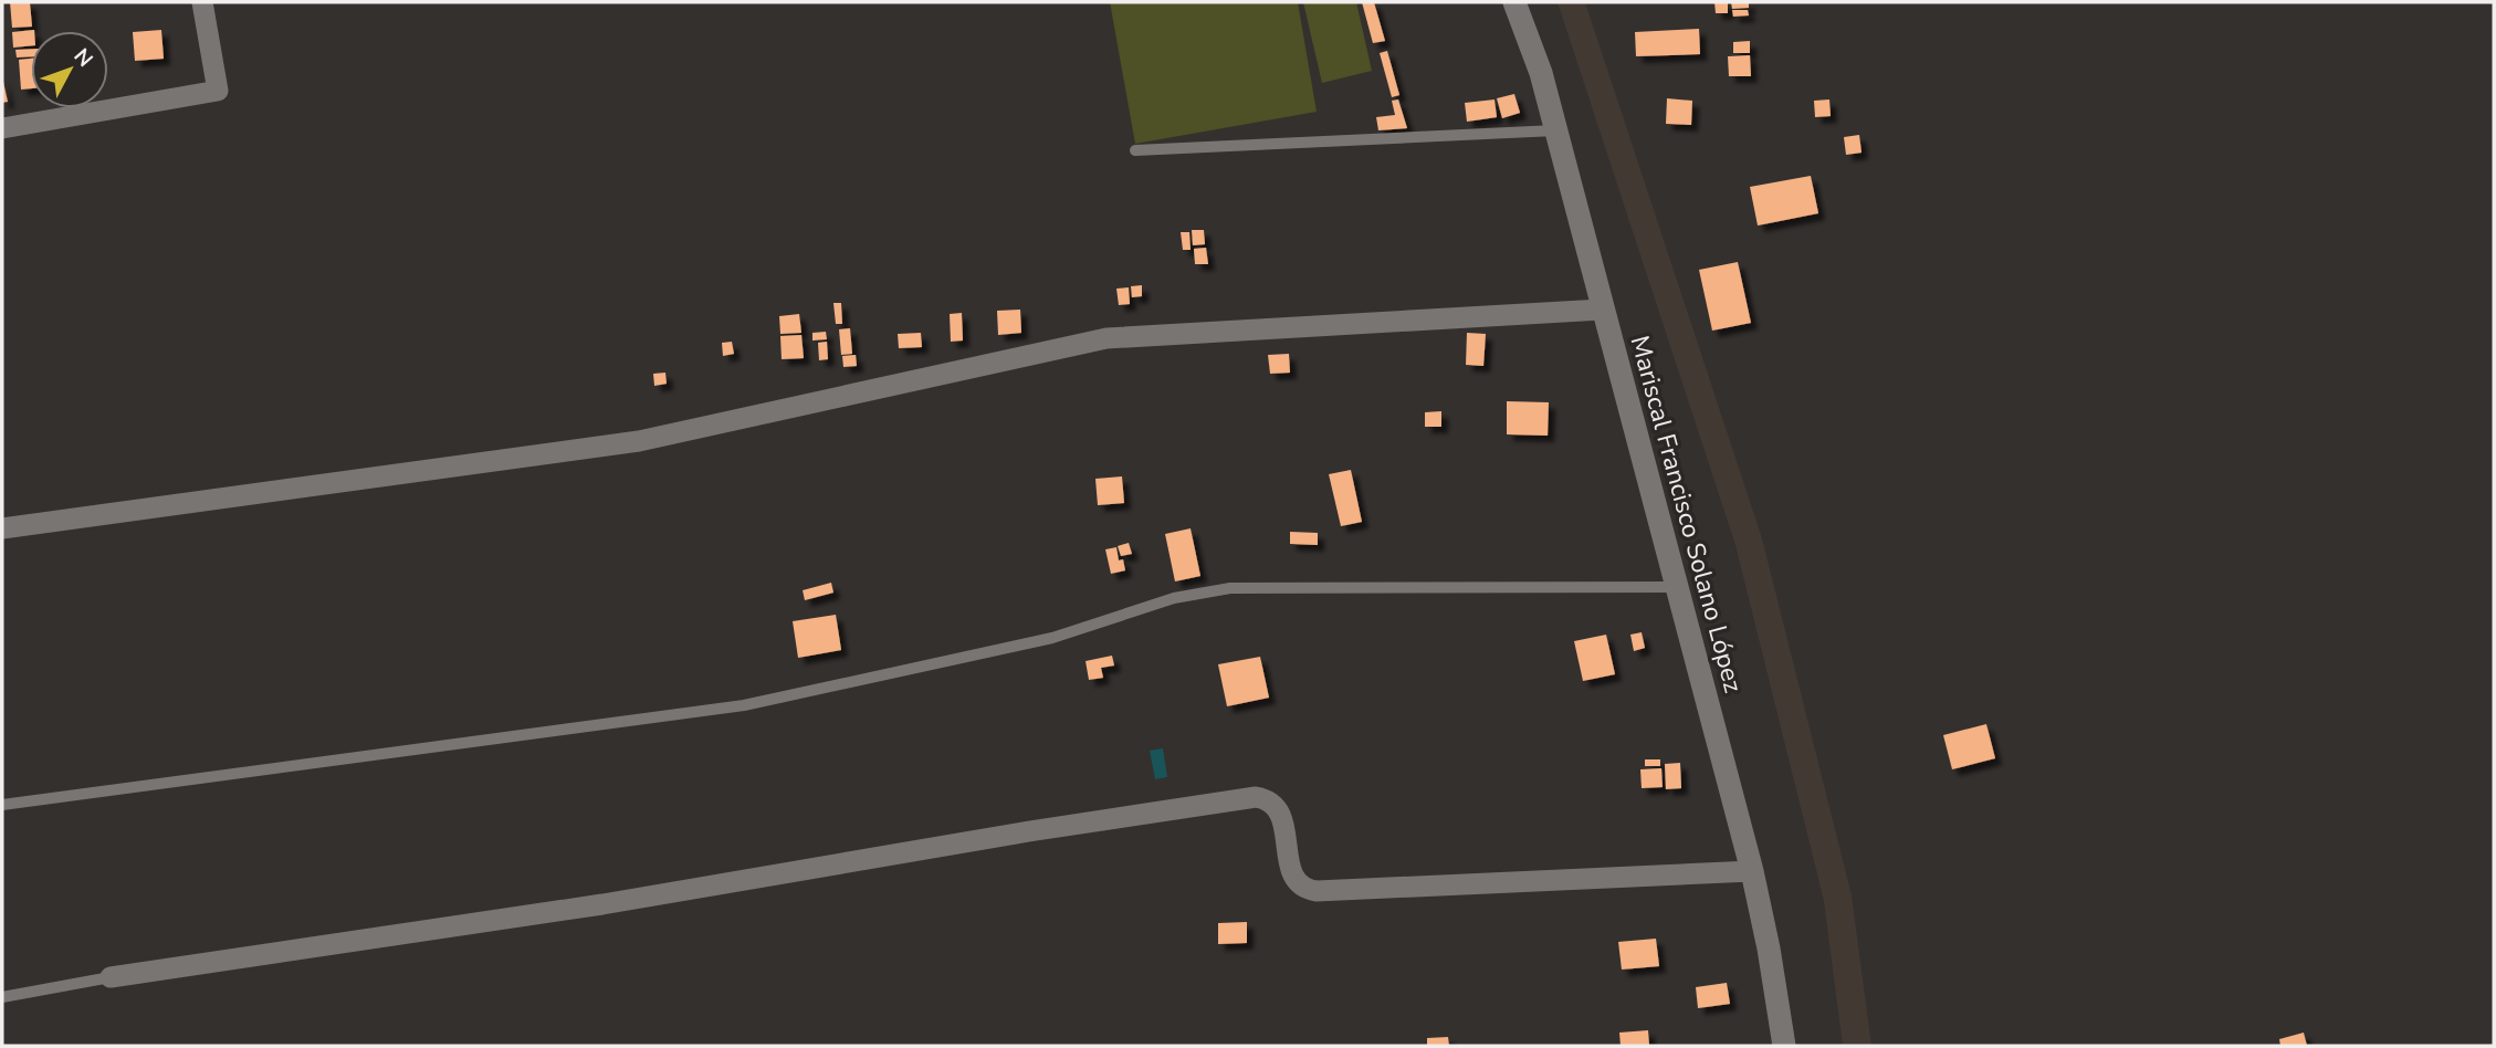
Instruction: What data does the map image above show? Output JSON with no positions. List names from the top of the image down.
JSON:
{
  "streets": {
    "street": ["Mariscal Francisco Solano López"]
  },
  "north": "top right"
}
